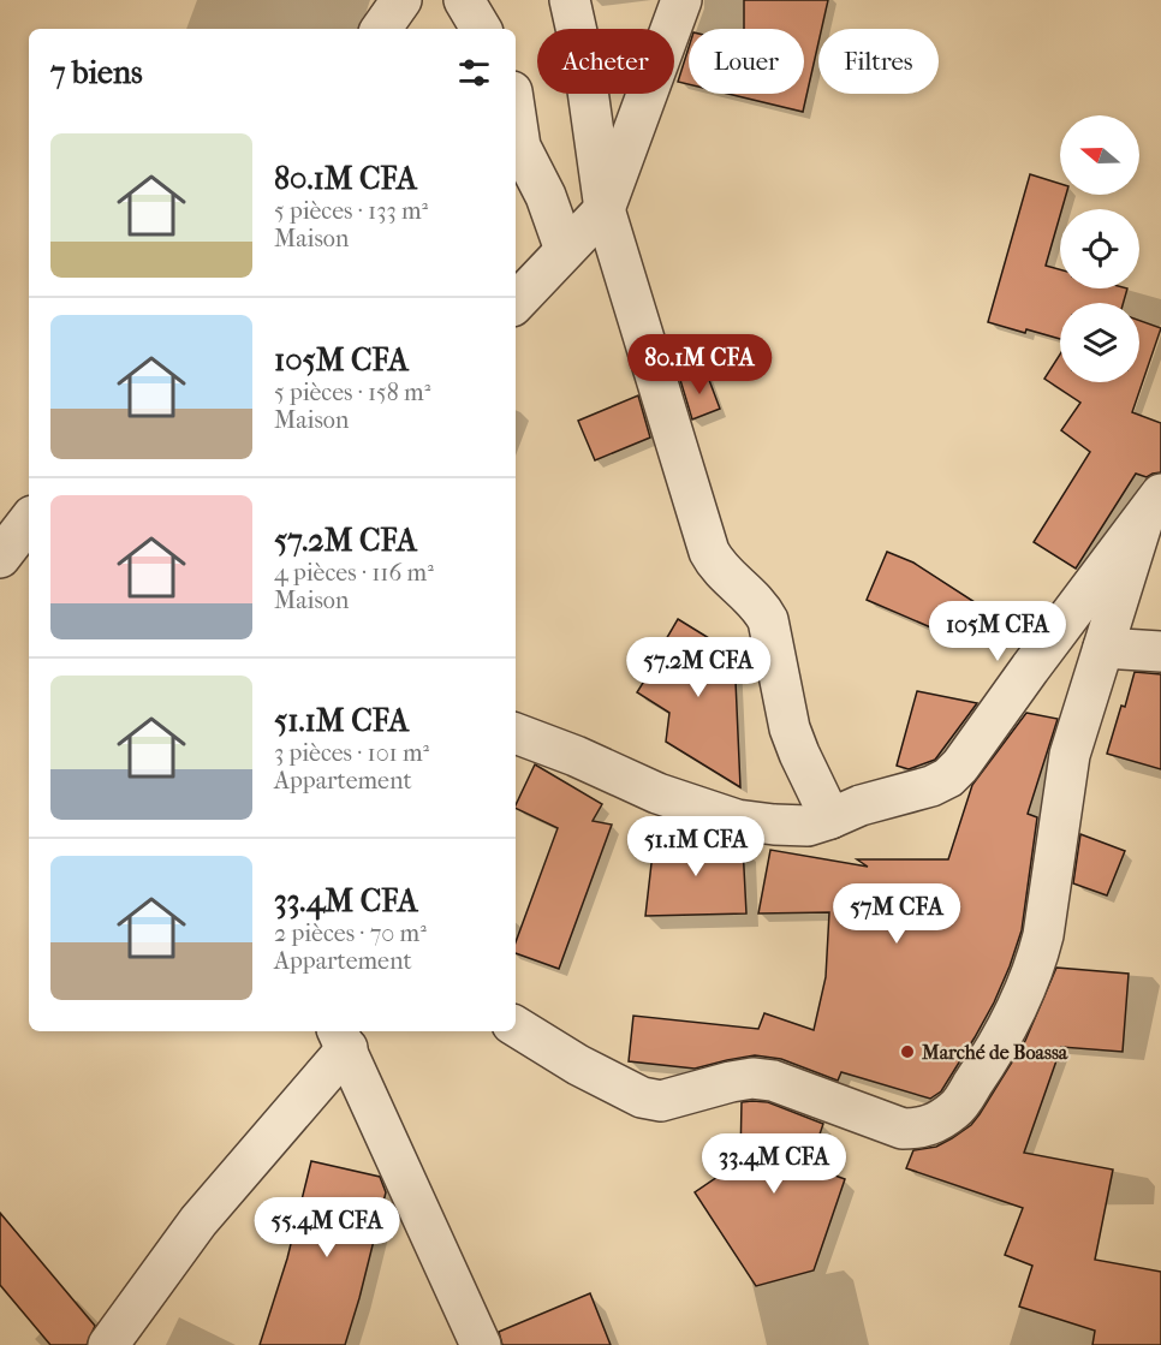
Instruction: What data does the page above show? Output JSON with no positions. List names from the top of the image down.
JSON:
{
  "places": ["Marché de Boassa"],
  "north": "left",
  "page": {
    "chip": ["Acheter", "Louer", "Filtres"],
    "heading": "7 biens",
    "list": [
      {
        "name": "80.1M CFA",
        "note": "5 pièces · 133 m² · Maison"
      },
      {
        "name": "105M CFA",
        "note": "5 pièces · 158 m² · Maison"
      },
      {
        "name": "57.2M CFA",
        "note": "4 pièces · 116 m² · Maison"
      },
      {
        "name": "51.1M CFA",
        "note": "3 pièces · 101 m² · Appartement"
      },
      {
        "name": "33.4M CFA",
        "note": "2 pièces · 70 m² · Appartement"
      }
    ],
    "price": [
      "80.1M CFA",
      "105M CFA",
      "57.2M CFA",
      "51.1M CFA",
      "57M CFA",
      "33.4M CFA",
      "55.4M CFA"
    ]
  }
}
